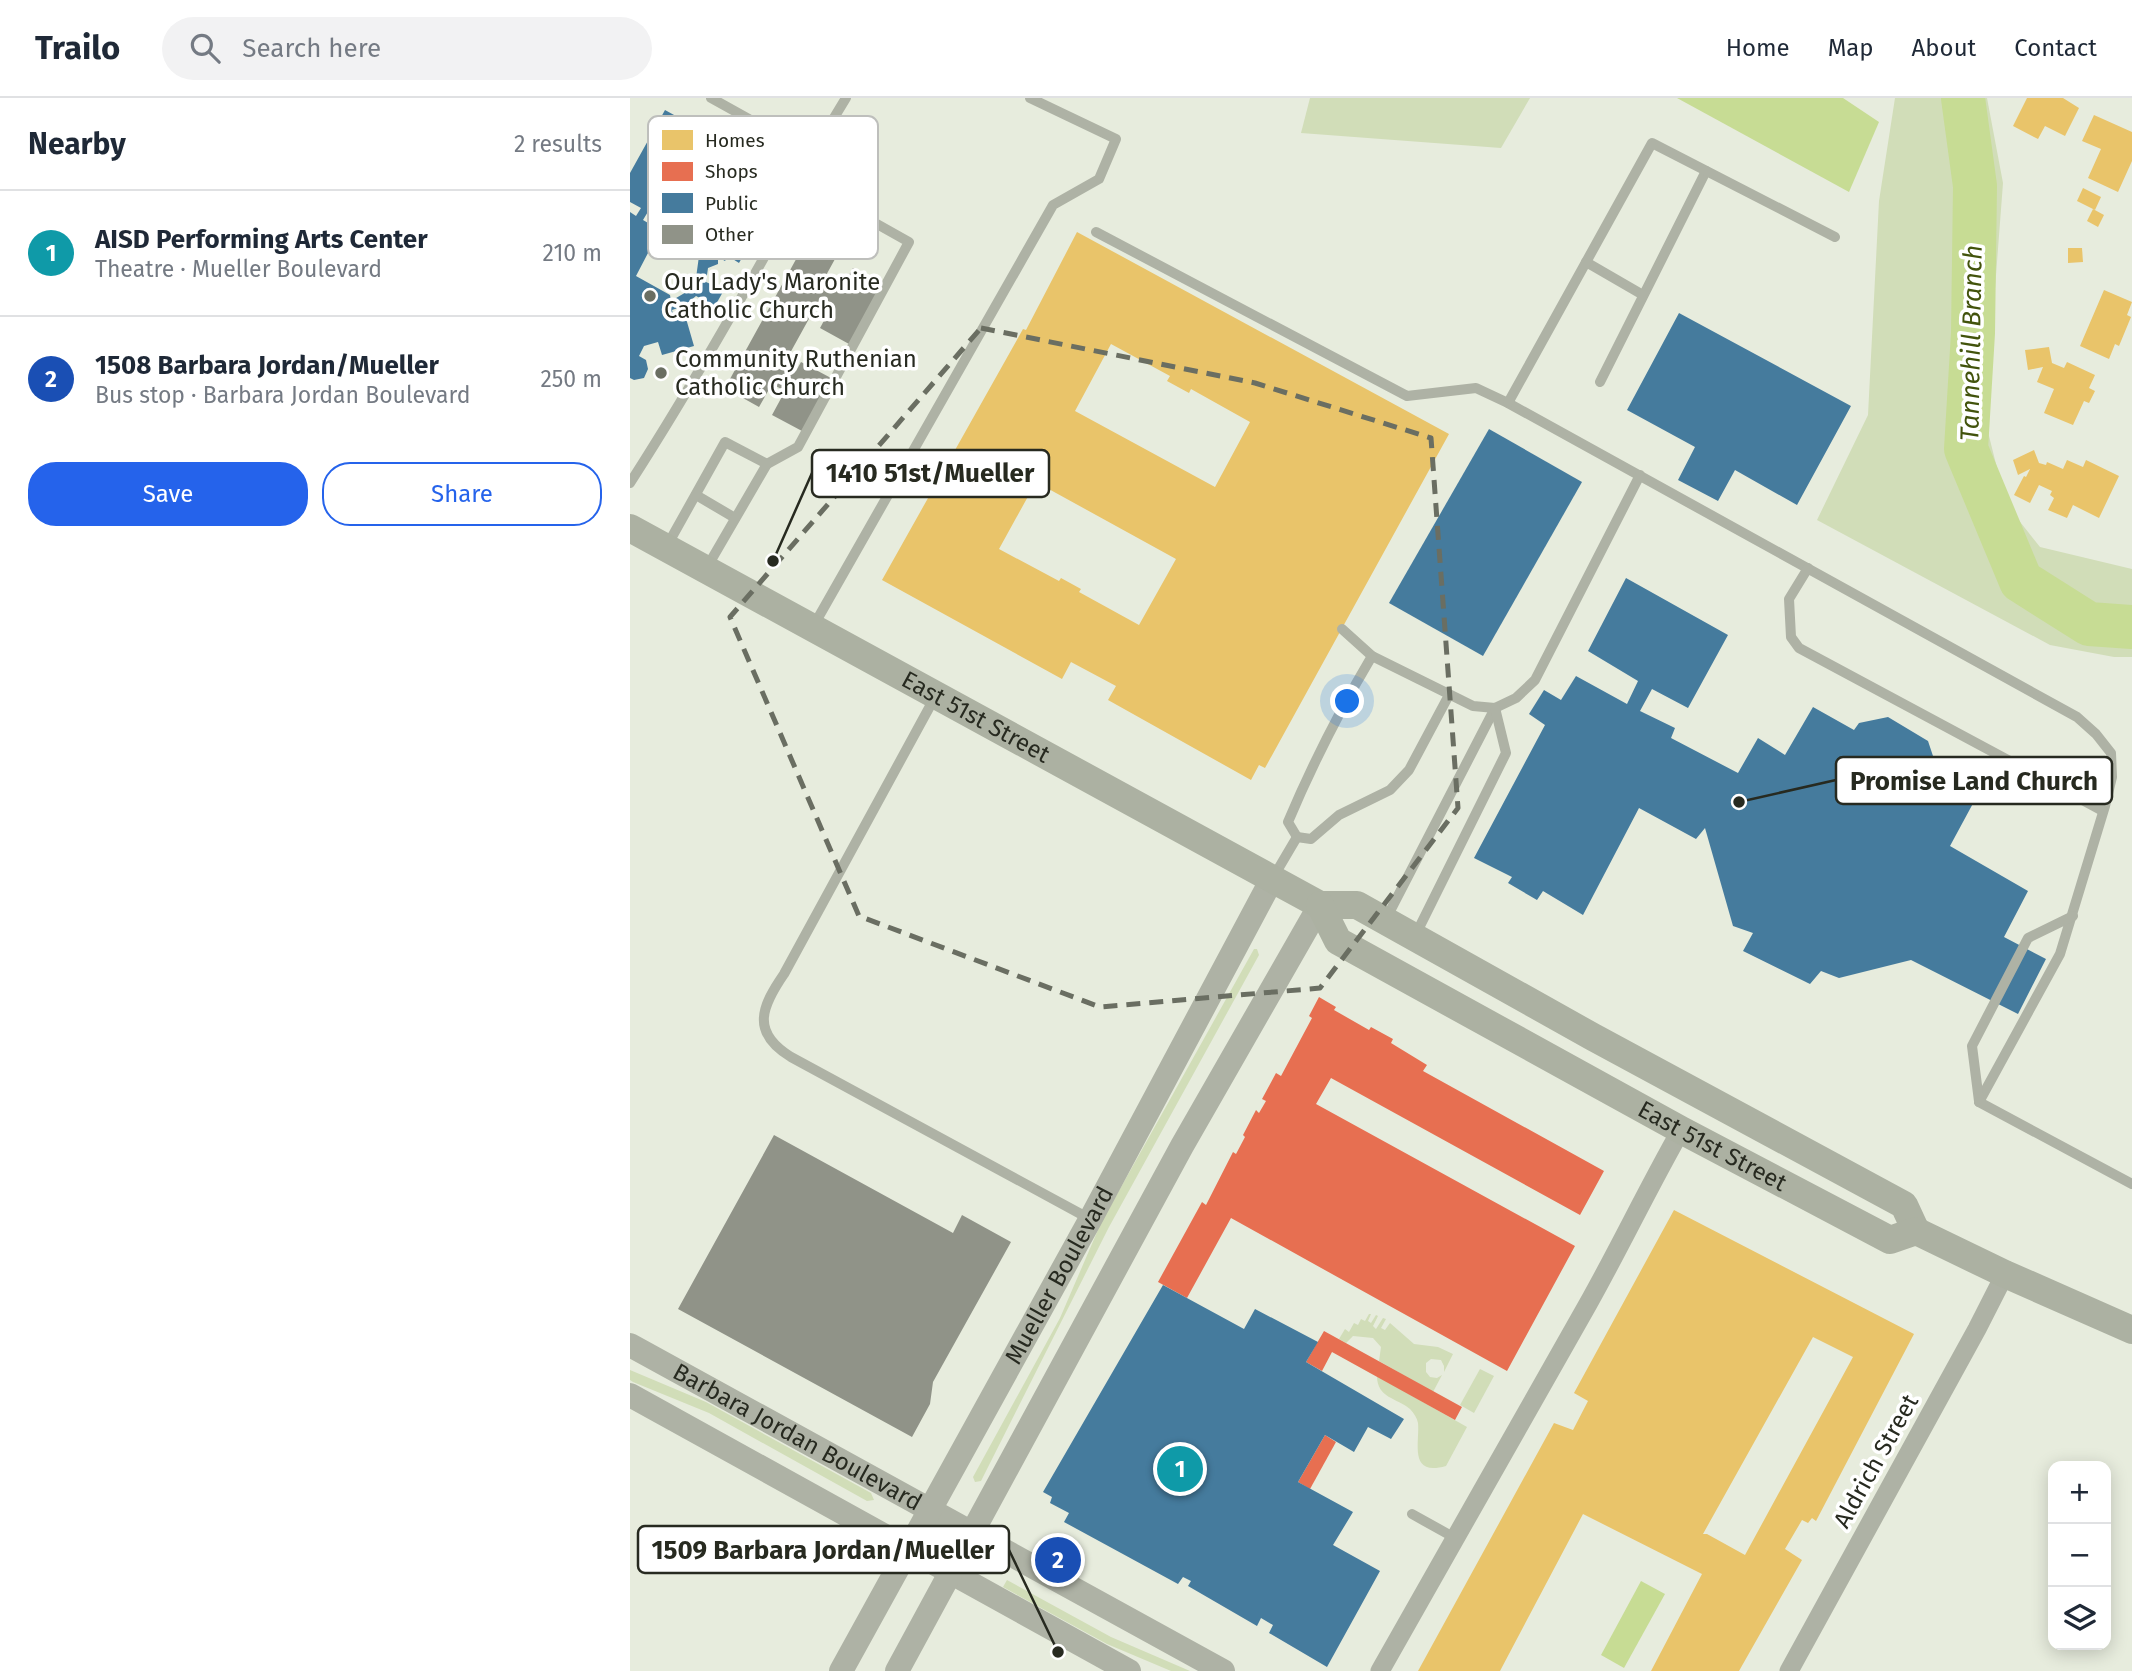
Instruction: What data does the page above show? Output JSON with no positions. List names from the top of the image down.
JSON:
{
  "streets": {
    "main road": ["East 51st Street"],
    "street": ["Mueller Boulevard", "Barbara Jordan Boulevard", "Aldrich Street"]
  },
  "crossings": [
    ["East 51st Street", "Mueller Boulevard"],
    ["Mueller Boulevard", "Barbara Jordan Boulevard"]
  ],
  "water": ["Tannehill Branch"],
  "places": [
    "Our Lady's Maronite Catholic Church",
    "Community Ruthenian Catholic Church",
    "1410 51st/Mueller",
    "Promise Land Church",
    "1509 Barbara Jordan/Mueller"
  ],
  "legend": [
    "Homes",
    "Shops",
    "Public",
    "Other"
  ],
  "page": {
    "header": "Trailo",
    "search": "Search here",
    "nav": [
      "Home",
      "Map",
      "About",
      "Contact"
    ],
    "heading": ["Nearby", "2 results"],
    "list": [
      {
        "mark": "1",
        "name": "AISD Performing Arts Center",
        "note": "Theatre · Mueller Boulevard",
        "value": "210 m"
      },
      {
        "mark": "2",
        "name": "1508 Barbara Jordan/Mueller",
        "note": "Bus stop · Barbara Jordan Boulevard",
        "value": "250 m"
      }
    ],
    "buttons": ["Save", "Share"],
    "pins": ["1", "2"],
    "map_buttons": ["+", "−"]
  }
}
